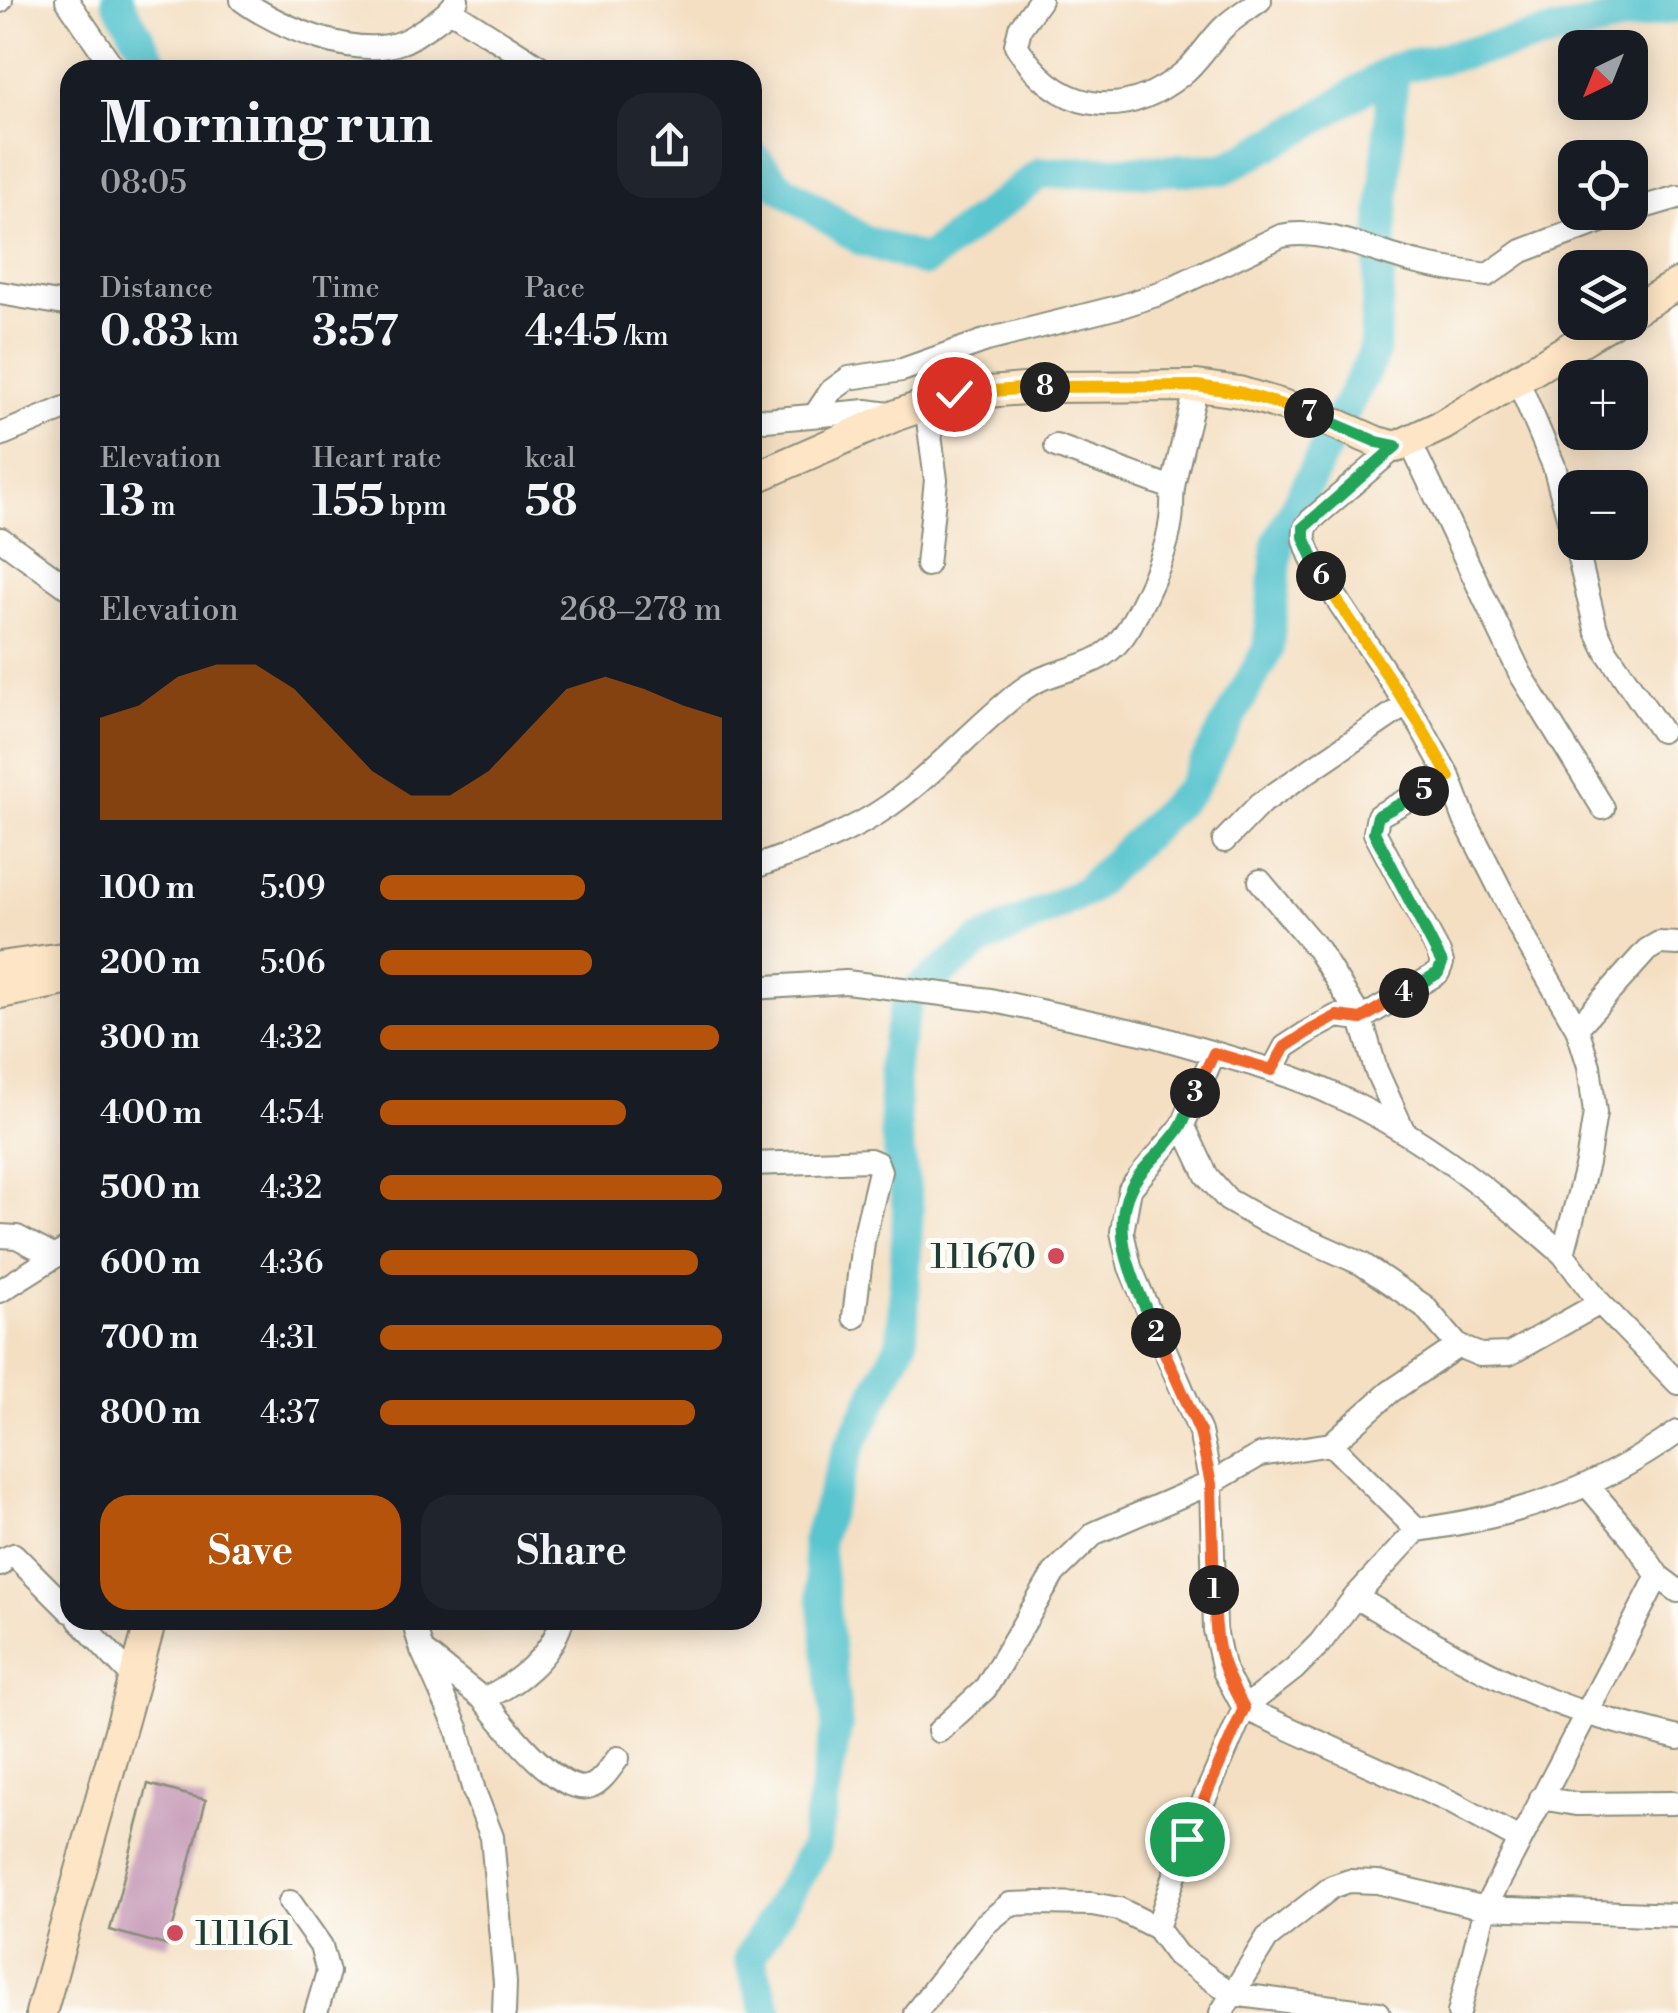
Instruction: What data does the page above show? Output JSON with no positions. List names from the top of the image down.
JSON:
{
  "places": ["111670", "111161"],
  "north": "bottom left",
  "page": {
    "map_buttons": ["+", "−"],
    "heading": ["Morning run", "08:05"],
    "stats": [
      ["Distance", "0.83 km"],
      ["Time", "3:57"],
      ["Pace", "4:45 /km"],
      ["Elevation", "13 m"],
      ["Heart rate", "155 bpm"],
      ["kcal", "58"]
    ],
    "pins": [
      "8",
      "7",
      "6",
      "5",
      "4",
      "3",
      "2",
      "1"
    ],
    "chart": ["Elevation", "268–278 m"],
    "list": [
      {
        "name": "100 m",
        "note": "5:09"
      },
      {
        "name": "200 m",
        "note": "5:06"
      },
      {
        "name": "300 m",
        "note": "4:32"
      },
      {
        "name": "400 m",
        "note": "4:54"
      },
      {
        "name": "500 m",
        "note": "4:32"
      },
      {
        "name": "600 m",
        "note": "4:36"
      },
      {
        "name": "700 m",
        "note": "4:31"
      },
      {
        "name": "800 m",
        "note": "4:37"
      }
    ],
    "buttons": ["Save", "Share"]
  }
}
